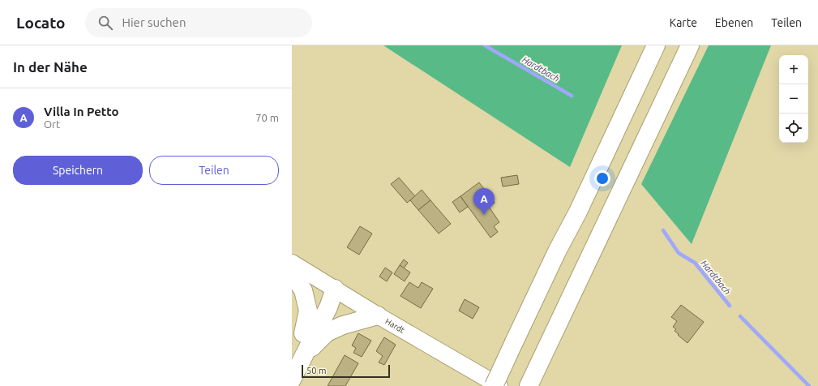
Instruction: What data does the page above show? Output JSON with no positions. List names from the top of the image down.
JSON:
{
  "streets": {
    "main road": ["Hardt"]
  },
  "water": ["Hardtbach"],
  "scale_bar": "50 m",
  "page": {
    "header": "Locato",
    "search": "Hier suchen",
    "nav": ["Karte", "Ebenen", "Teilen"],
    "heading": "In der Nähe",
    "map_buttons": ["+", "−"],
    "list": [
      {
        "mark": "A",
        "name": "Villa In Petto",
        "note": "Ort",
        "value": "70 m"
      }
    ],
    "buttons": ["Speichern", "Teilen"],
    "pins": "A",
    "scale": "50 m"
  }
}
